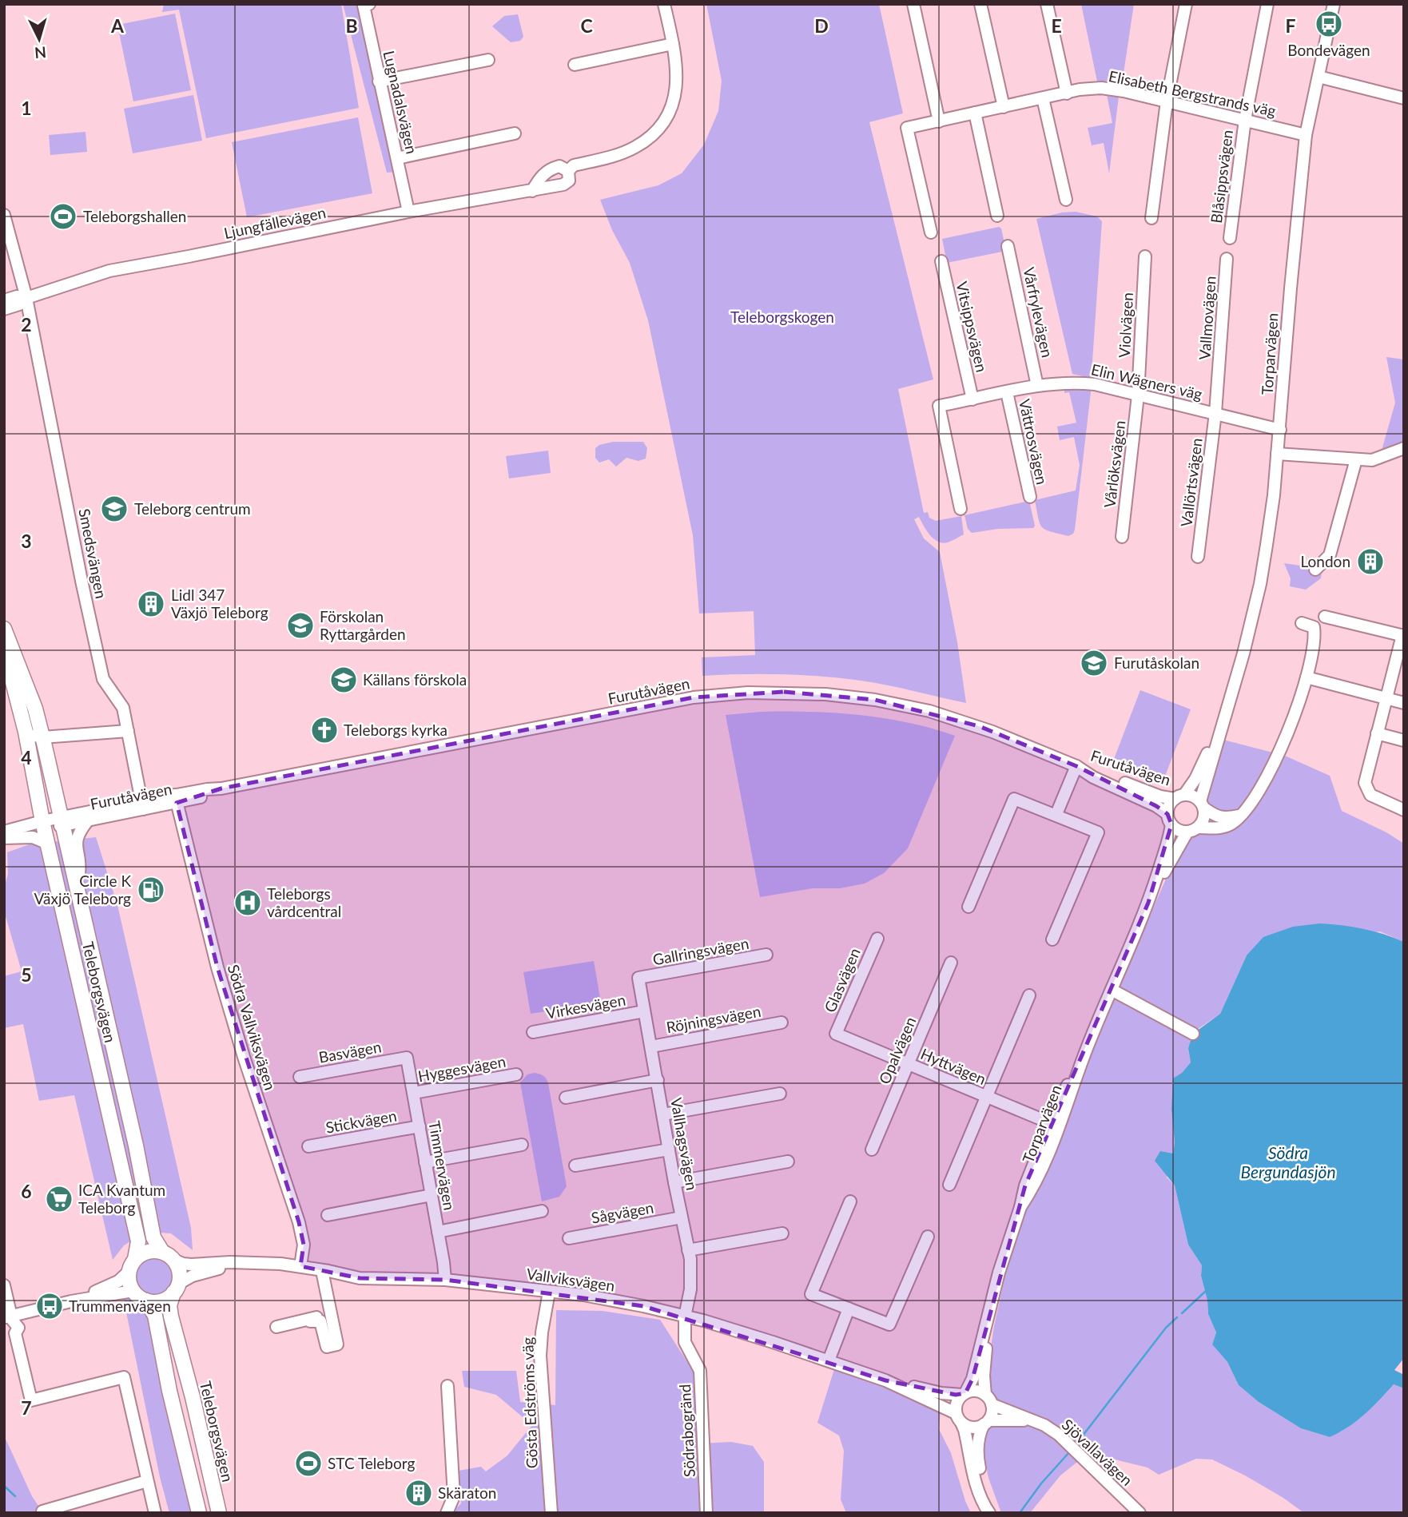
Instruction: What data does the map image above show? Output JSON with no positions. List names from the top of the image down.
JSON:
{
  "streets": {
    "main road": ["Teleborgsvägen"],
    "street": [
      "Elisabeth Bergstrands väg",
      "Lugnadalsvägen",
      "Blåsippsvägen",
      "Ljungfällevägen",
      "Vårfrylevägen",
      "Vallmovägen",
      "Violvägen",
      "Vitsippsvägen",
      "Torparvägen",
      "Elin Wägners väg",
      "Vättrosvägen",
      "Vårlöksvägen",
      "Vallörtsvägen",
      "Smedsvängen",
      "Furutåvägen",
      "Gallringsvägen",
      "Glasvägen",
      "Virkesvägen",
      "Röjningsvägen",
      "Södra Vallviksvägen",
      "Opalvägen",
      "Basvägen",
      "Hyttvägen",
      "Hyggesvägen",
      "Stickvägen",
      "Vallhagsvägen",
      "Timmervägen",
      "Sågvägen",
      "Vallviksvägen",
      "Gösta Edströms väg",
      "Södrabogränd",
      "Sjövallavägen"
    ]
  },
  "crossings": [
    ["Elisabeth Bergstrands väg", "Blåsippsvägen"],
    ["Elisabeth Bergstrands väg", "Torparvägen"],
    ["Lugnadalsvägen", "Ljungfällevägen"],
    ["Ljungfällevägen", "Smedsvängen"],
    ["Vårfrylevägen", "Elin Wägners väg"],
    ["Vallmovägen", "Elin Wägners väg"],
    ["Vallmovägen", "Vallörtsvägen"],
    ["Violvägen", "Elin Wägners väg"],
    ["Violvägen", "Vårlöksvägen"],
    ["Vitsippsvägen", "Elin Wägners väg"],
    ["Torparvägen", "Elin Wägners väg"],
    ["Torparvägen", "Furutåvägen"],
    ["Torparvägen", "Hyttvägen"],
    ["Torparvägen", "Vallviksvägen"],
    ["Torparvägen", "Sjövallavägen"],
    ["Elin Wägners väg", "Vättrosvägen"],
    ["Elin Wägners väg", "Vårlöksvägen"],
    ["Elin Wägners väg", "Vallörtsvägen"],
    ["Smedsvängen", "Furutåvägen"],
    ["Furutåvägen", "Teleborgsvägen"],
    ["Furutåvägen", "Södra Vallviksvägen"],
    ["Gallringsvägen", "Vallhagsvägen"],
    ["Glasvägen", "Hyttvägen"],
    ["Teleborgsvägen", "Vallviksvägen"],
    ["Virkesvägen", "Vallhagsvägen"],
    ["Röjningsvägen", "Vallhagsvägen"],
    ["Södra Vallviksvägen", "Vallviksvägen"],
    ["Opalvägen", "Hyttvägen"],
    ["Basvägen", "Timmervägen"],
    ["Hyggesvägen", "Timmervägen"],
    ["Stickvägen", "Timmervägen"],
    ["Vallhagsvägen", "Sågvägen"],
    ["Vallhagsvägen", "Vallviksvägen"],
    ["Vallhagsvägen", "Södrabogränd"],
    ["Timmervägen", "Vallviksvägen"],
    ["Vallviksvägen", "Gösta Edströms väg"],
    ["Vallviksvägen", "Södrabogränd"],
    ["Vallviksvägen", "Sjövallavägen"]
  ],
  "water": ["Södra Bergundasjön"],
  "parks": ["Teleborgskogen"],
  "places": {
    "bus stop": ["Bondevägen", "Trummenvägen"],
    "sports": ["Teleborgshallen", "STC Teleborg"],
    "school or university": [
      "Teleborg centrum",
      "Förskolan Ryttargården",
      "Furutåskolan",
      "Källans förskola"
    ],
    "building": ["London", "Lidl 347 Växjö Teleborg", "Skäraton"],
    "church": ["Teleborgs kyrka"],
    "fuel station": ["Circle K Växjö Teleborg"],
    "hospital": ["Teleborgs vårdcentral"],
    "supermarket": ["ICA Kvantum Teleborg"]
  },
  "north": "bottom",
  "grid": {
    "columns": [
      "A",
      "B",
      "C",
      "D",
      "E",
      "F"
    ],
    "rows": [
      "1",
      "2",
      "3",
      "4",
      "5",
      "6",
      "7"
    ]
  }
}
